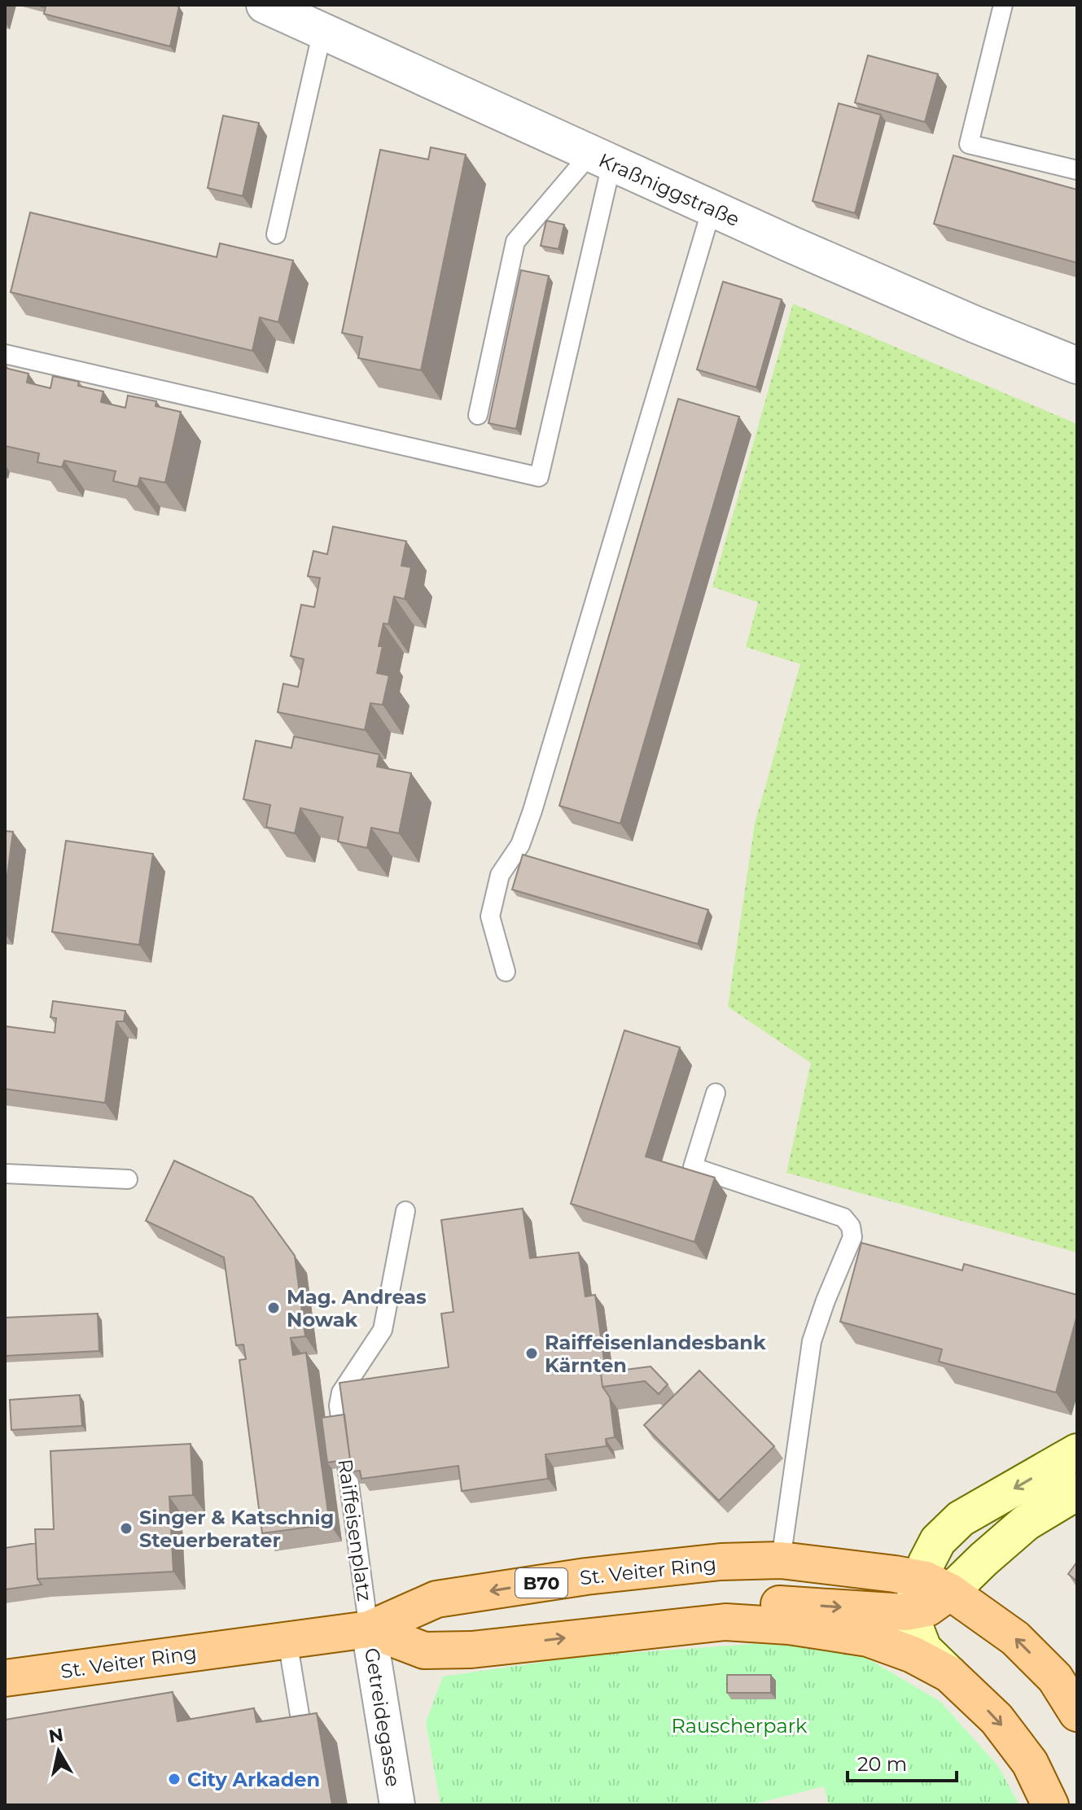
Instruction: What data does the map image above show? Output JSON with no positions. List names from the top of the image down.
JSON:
{
  "streets": {
    "main road": ["St. Veiter Ring", "B70"],
    "street": ["Kraßniggstraße", "Getreidegasse"],
    "lane": ["Raiffeisenplatz"]
  },
  "crossings": [
    ["Raiffeisenplatz", "St. Veiter Ring"],
    ["Raiffeisenplatz", "Getreidegasse"],
    ["St. Veiter Ring", "B70"],
    ["St. Veiter Ring", "Getreidegasse"]
  ],
  "parks": ["Rauscherpark"],
  "places": [
    "Mag. Andreas Nowak",
    "Raiffeisenlandesbank Kärnten",
    "Singer & Katschnig Steuerberater",
    "City Arkaden"
  ],
  "scale_bar": "20 m",
  "north": "top"
}
